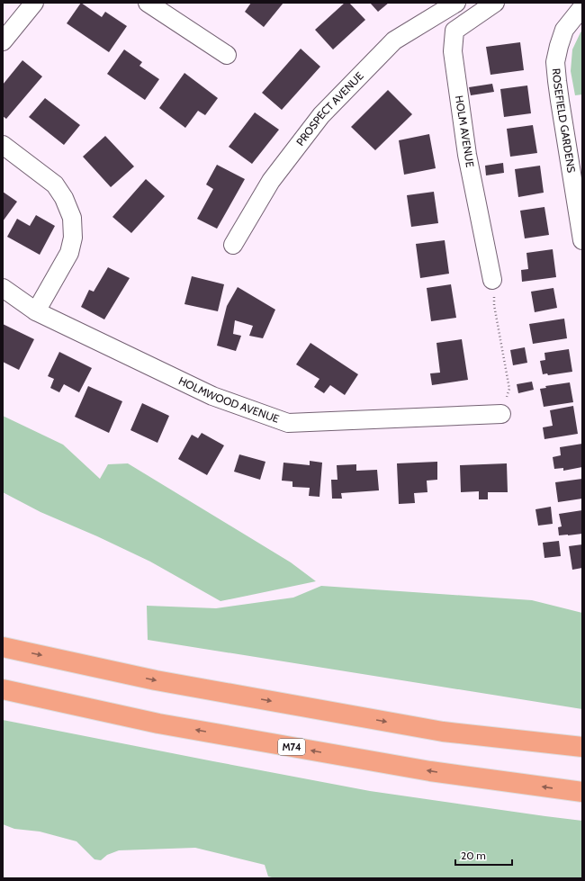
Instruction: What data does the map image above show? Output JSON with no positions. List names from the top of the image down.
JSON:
{
  "streets": {
    "highway": ["M74"],
    "street": [
      "PROSPECT AVENUE",
      "ROSEFIELD GARDENS",
      "HOLM AVENUE",
      "HOLMWOOD AVENUE"
    ]
  },
  "scale_bar": "20 m"
}
